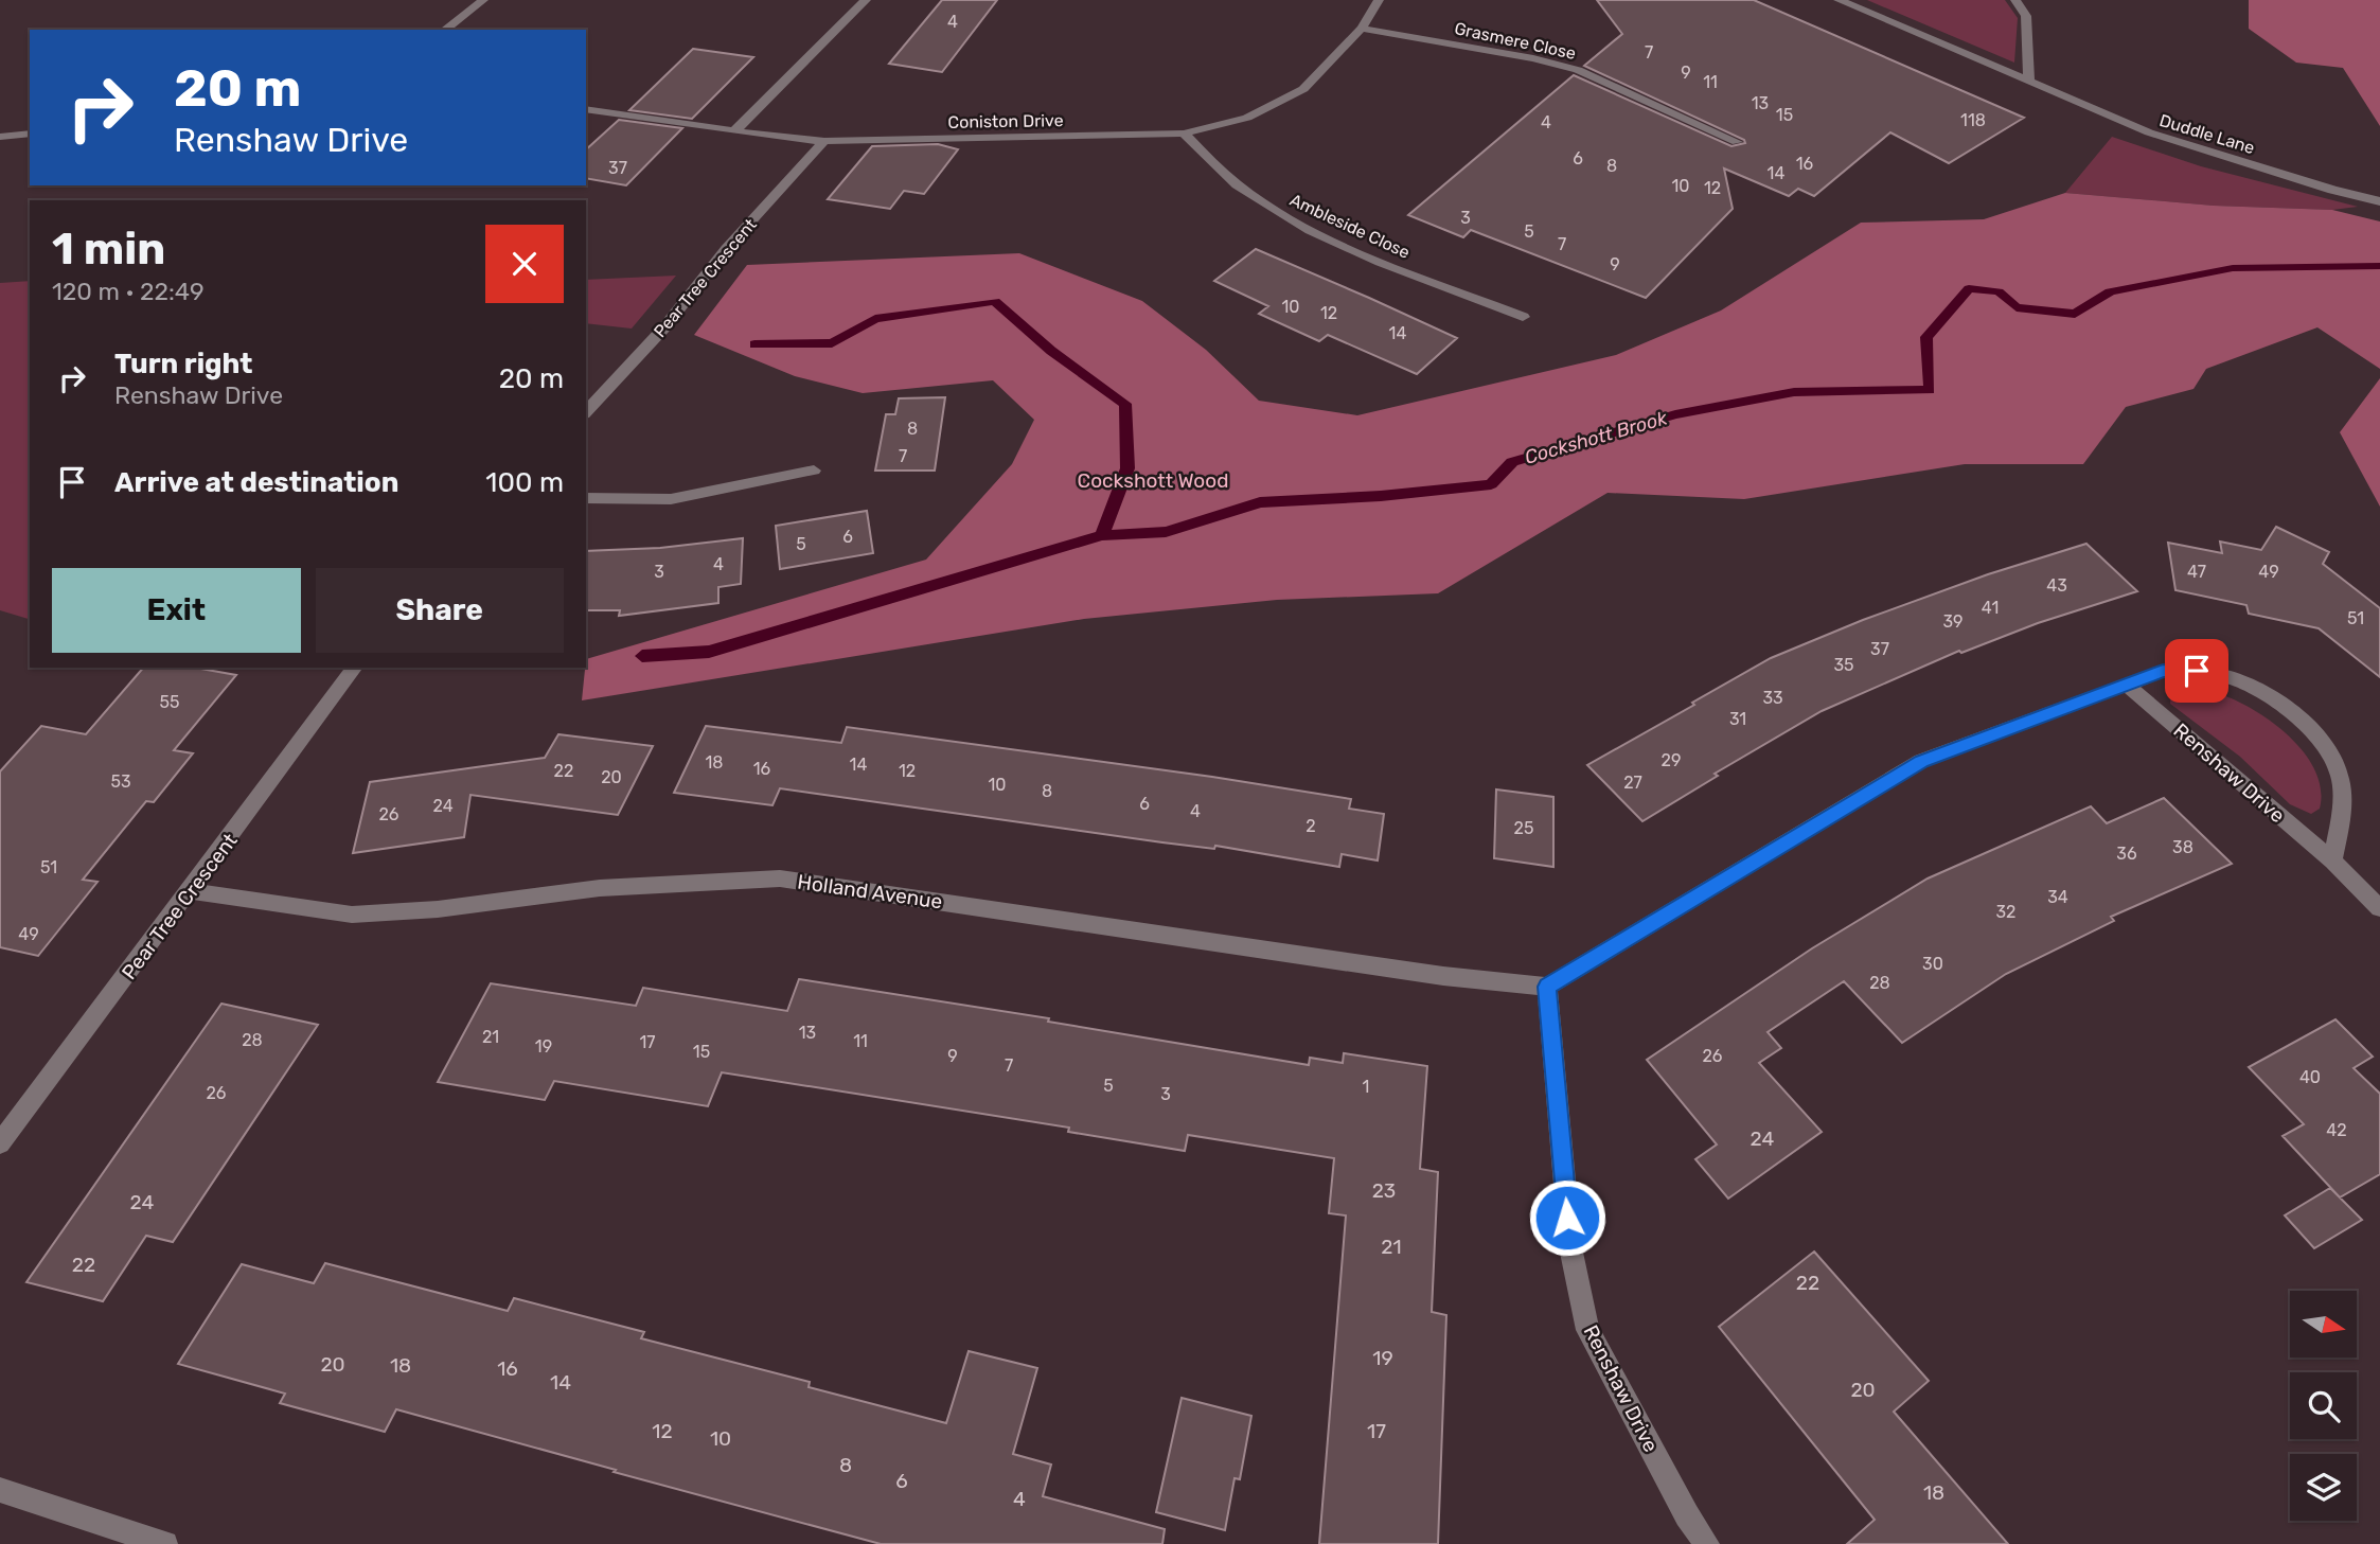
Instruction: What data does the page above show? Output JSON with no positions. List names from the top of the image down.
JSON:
{
  "streets": {
    "street": [
      "Grasmere Close",
      "Coniston Drive",
      "Duddle Lane",
      "Ambleside Close",
      "Pear Tree Crescent",
      "Renshaw Drive",
      "Holland Avenue"
    ]
  },
  "crossings": [
    ["Grasmere Close", "Coniston Drive"],
    ["Coniston Drive", "Ambleside Close"],
    ["Coniston Drive", "Pear Tree Crescent"],
    ["Pear Tree Crescent", "Holland Avenue"],
    ["Renshaw Drive", "Holland Avenue"]
  ],
  "water": ["Cockshott Brook"],
  "parks": ["Cockshott Wood"],
  "house_numbers": [
    "4",
    "7",
    "9",
    "11",
    "13",
    "15",
    "118",
    "4",
    "6",
    "16",
    "8",
    "37",
    "14",
    "10",
    "12",
    "3",
    "5",
    "7",
    "9",
    "10",
    "12",
    "14",
    "8",
    "7",
    "6",
    "5",
    "4",
    "3",
    "47",
    "49",
    "43",
    "41",
    "51",
    "39",
    "37",
    "35",
    "33",
    "55",
    "31",
    "29",
    "18",
    "14",
    "16",
    "22",
    "12",
    "20",
    "53",
    "27",
    "10",
    "8",
    "6",
    "24",
    "4",
    "26",
    "2",
    "25",
    "38",
    "36",
    "51",
    "34",
    "32",
    "49",
    "30",
    "28",
    "13",
    "21",
    "28",
    "11",
    "17",
    "19",
    "15",
    "9",
    "26",
    "7",
    "40",
    "5",
    "1",
    "26",
    "3",
    "42",
    "24",
    "23",
    "24",
    "21",
    "22",
    "22",
    "19",
    "20",
    "18",
    "16",
    "14",
    "20",
    "12",
    "17",
    "10",
    "8",
    "6",
    "18",
    "4"
  ],
  "north": "right",
  "page": {
    "turn": ["20 m", "Renshaw Drive"],
    "heading": ["1 min", "120 m · 22:49"],
    "list": [
      {
        "name": "Turn right",
        "note": "Renshaw Drive",
        "value": "20 m"
      },
      {
        "name": "Arrive at destination",
        "value": "100 m"
      }
    ],
    "buttons": ["Exit", "Share"]
  }
}
